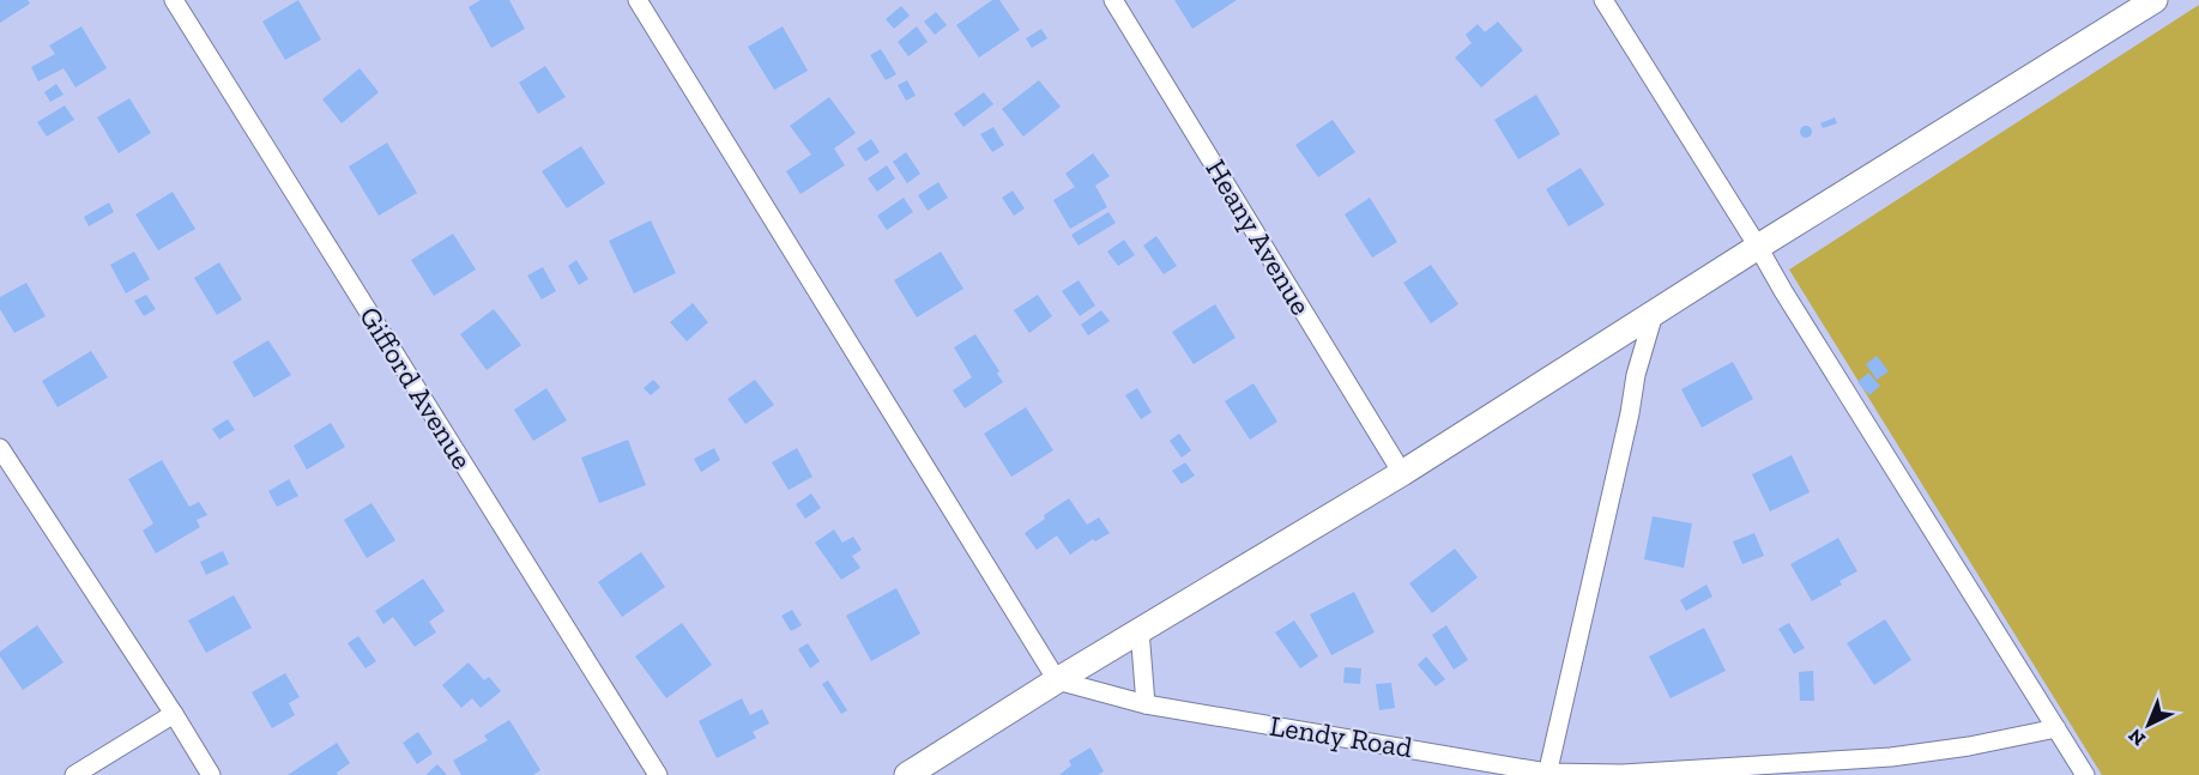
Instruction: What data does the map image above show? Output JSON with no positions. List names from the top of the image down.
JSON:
{
  "streets": {
    "street": ["Heany Avenue", "Gifford Avenue", "Lendy Road"]
  },
  "north": "bottom left"
}
